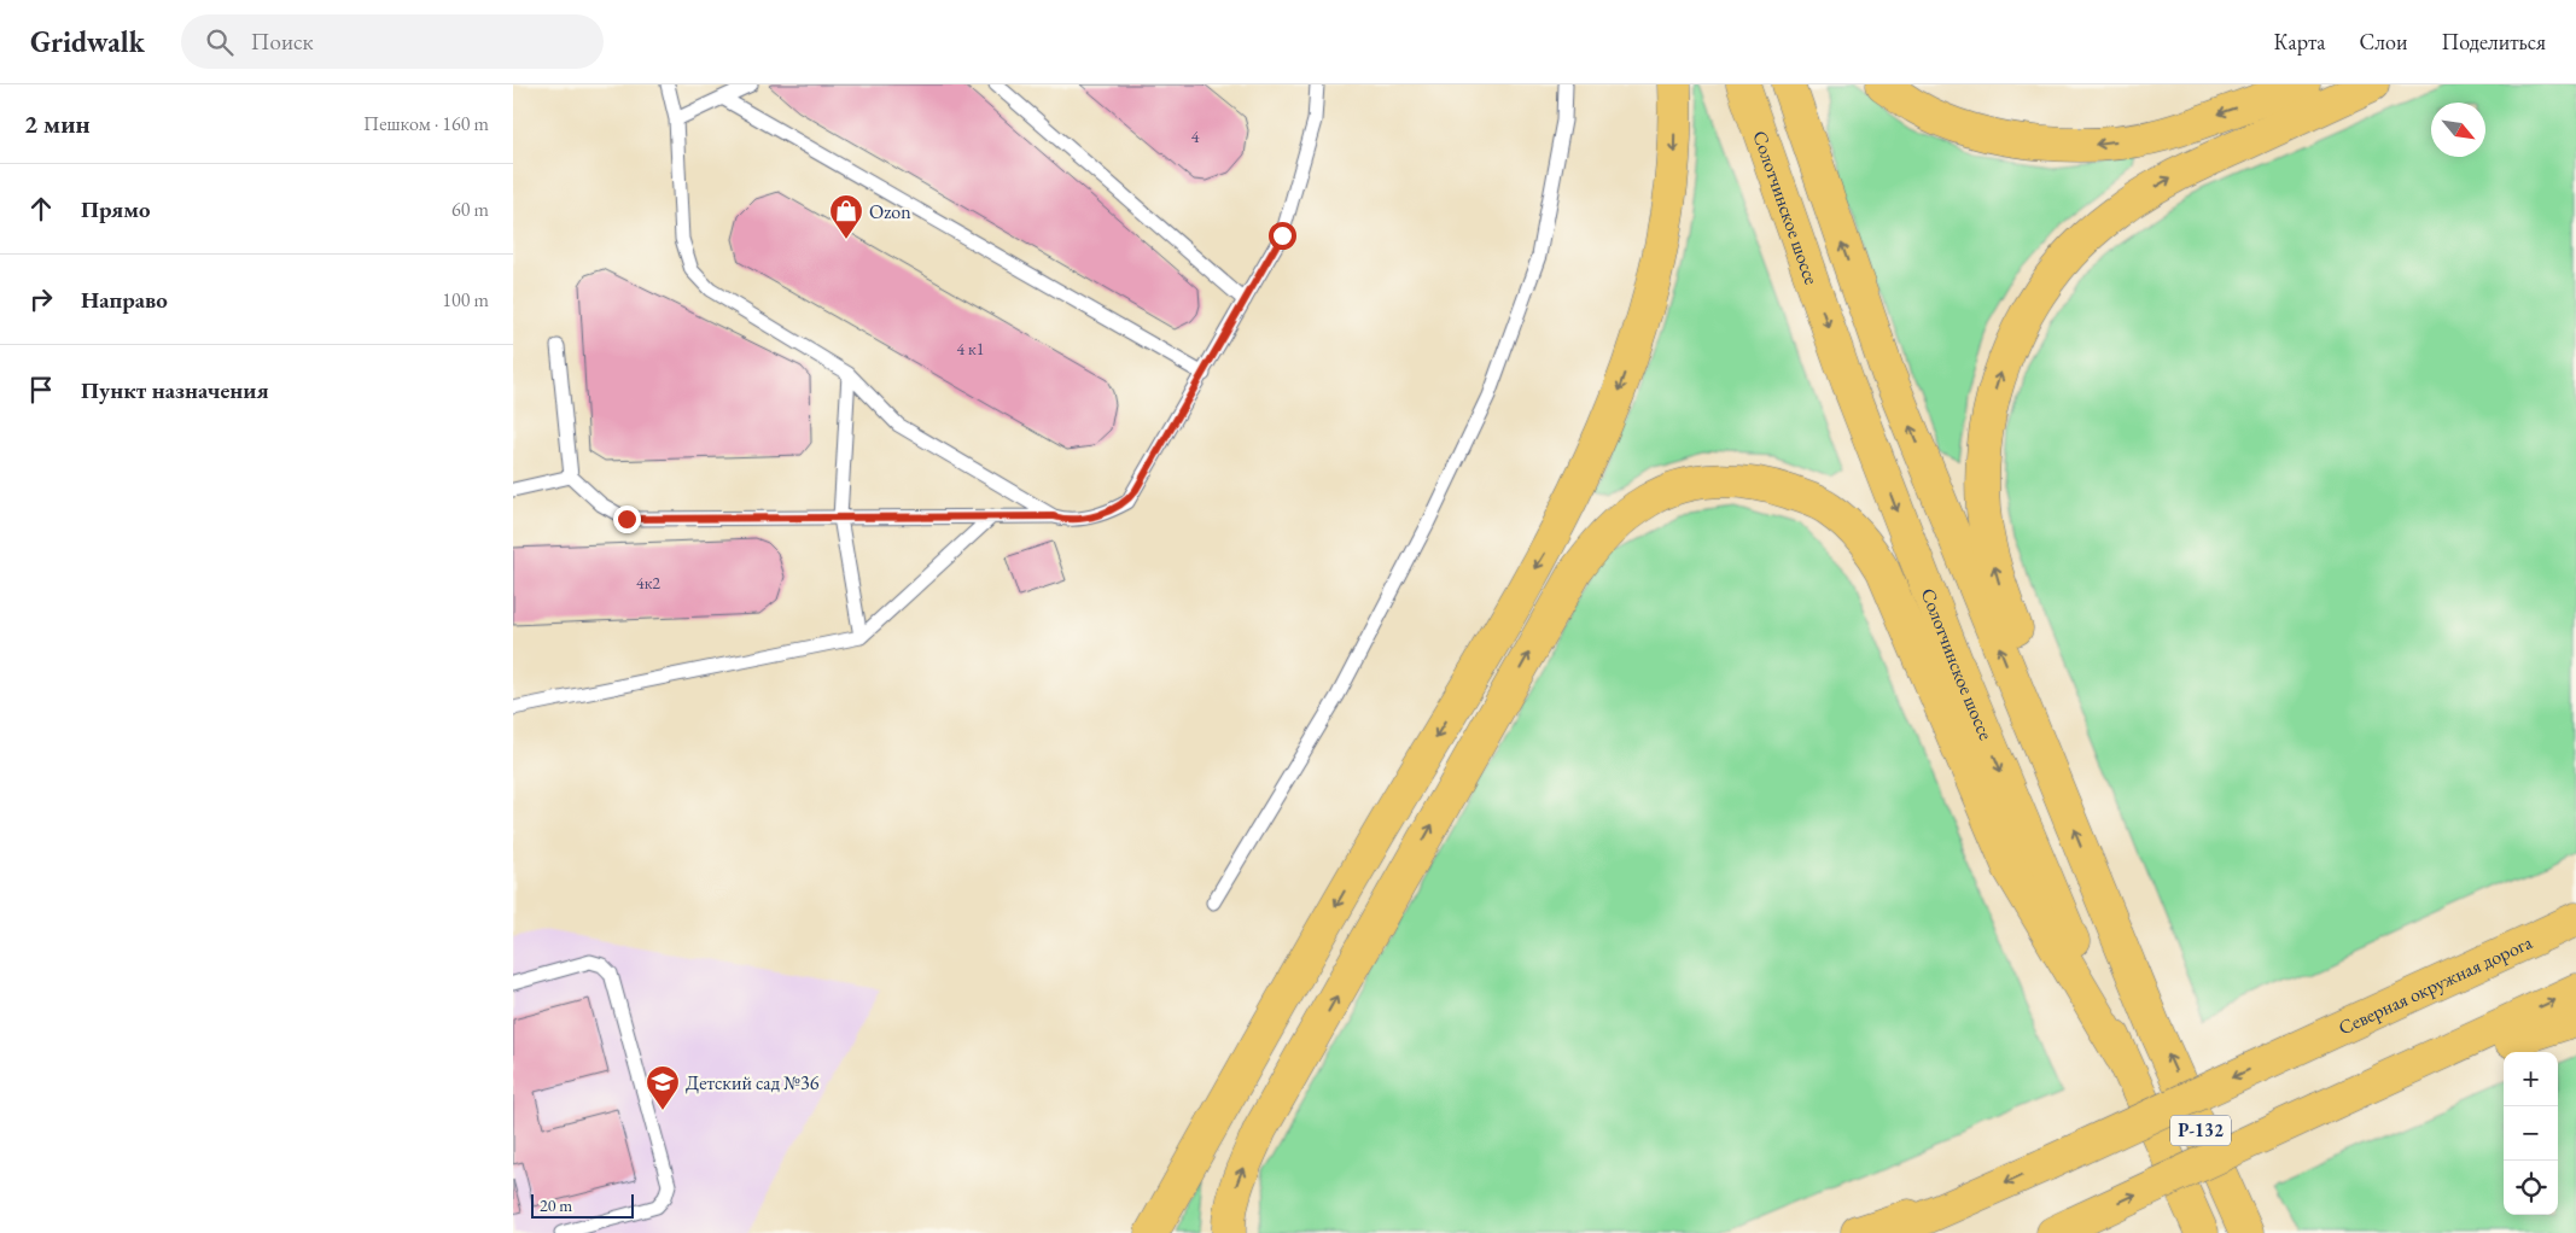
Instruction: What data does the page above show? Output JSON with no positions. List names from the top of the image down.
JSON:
{
  "streets": {
    "main road": ["Солотчинское шоссе", "Северная окружная дорога", "Р-132"]
  },
  "places": {
    "shop": ["Ozon"],
    "school or university": ["Детский сад №36"]
  },
  "house_numbers": ["4", "4 к1", "4к2"],
  "scale_bar": "20 m",
  "north": "bottom right",
  "page": {
    "header": "Gridwalk",
    "search": "Поиск",
    "nav": ["Карта", "Слои", "Поделиться"],
    "heading": ["2 мин", "Пешком · 160 m"],
    "list": [
      ["Прямо", "60 m"],
      ["Направо", "100 m"],
      "Пункт назначения"
    ],
    "map_buttons": ["+", "−"],
    "scale": "20 m"
  }
}
